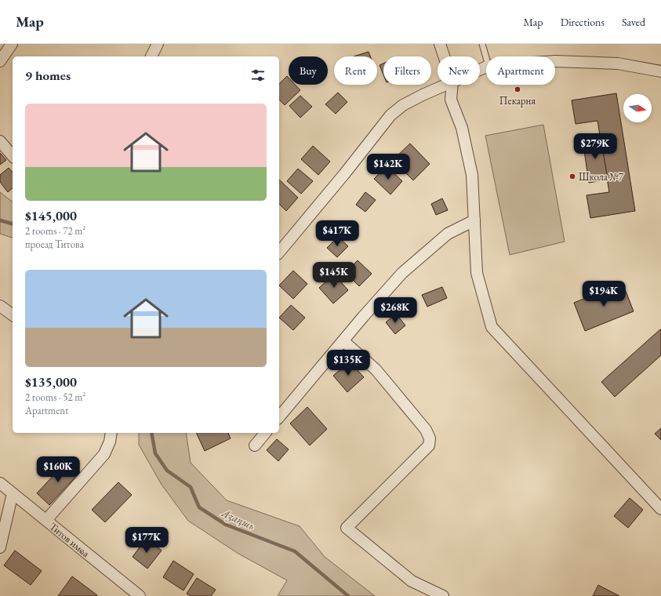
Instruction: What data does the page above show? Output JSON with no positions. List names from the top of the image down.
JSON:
{
  "streets": {
    "street": ["Титов имҩа"]
  },
  "water": ["Аӡаԥшь"],
  "places": ["Пекарня", "Школа №7"],
  "north": "right",
  "page": {
    "header": "Map",
    "nav": ["Map", "Directions", "Saved"],
    "chip": [
      "Buy",
      "Rent",
      "Filters",
      "New",
      "Apartment"
    ],
    "heading": "9 homes",
    "list": [
      {
        "name": "$145,000",
        "note": "2 rooms · 72 m² · проезд Титова"
      },
      {
        "name": "$135,000",
        "note": "2 rooms · 52 m² · Apartment"
      }
    ],
    "price": [
      "$279K",
      "$142K",
      "$417K",
      "$145K",
      "$194K",
      "$268K",
      "$135K",
      "$160K",
      "$177K"
    ]
  }
}
